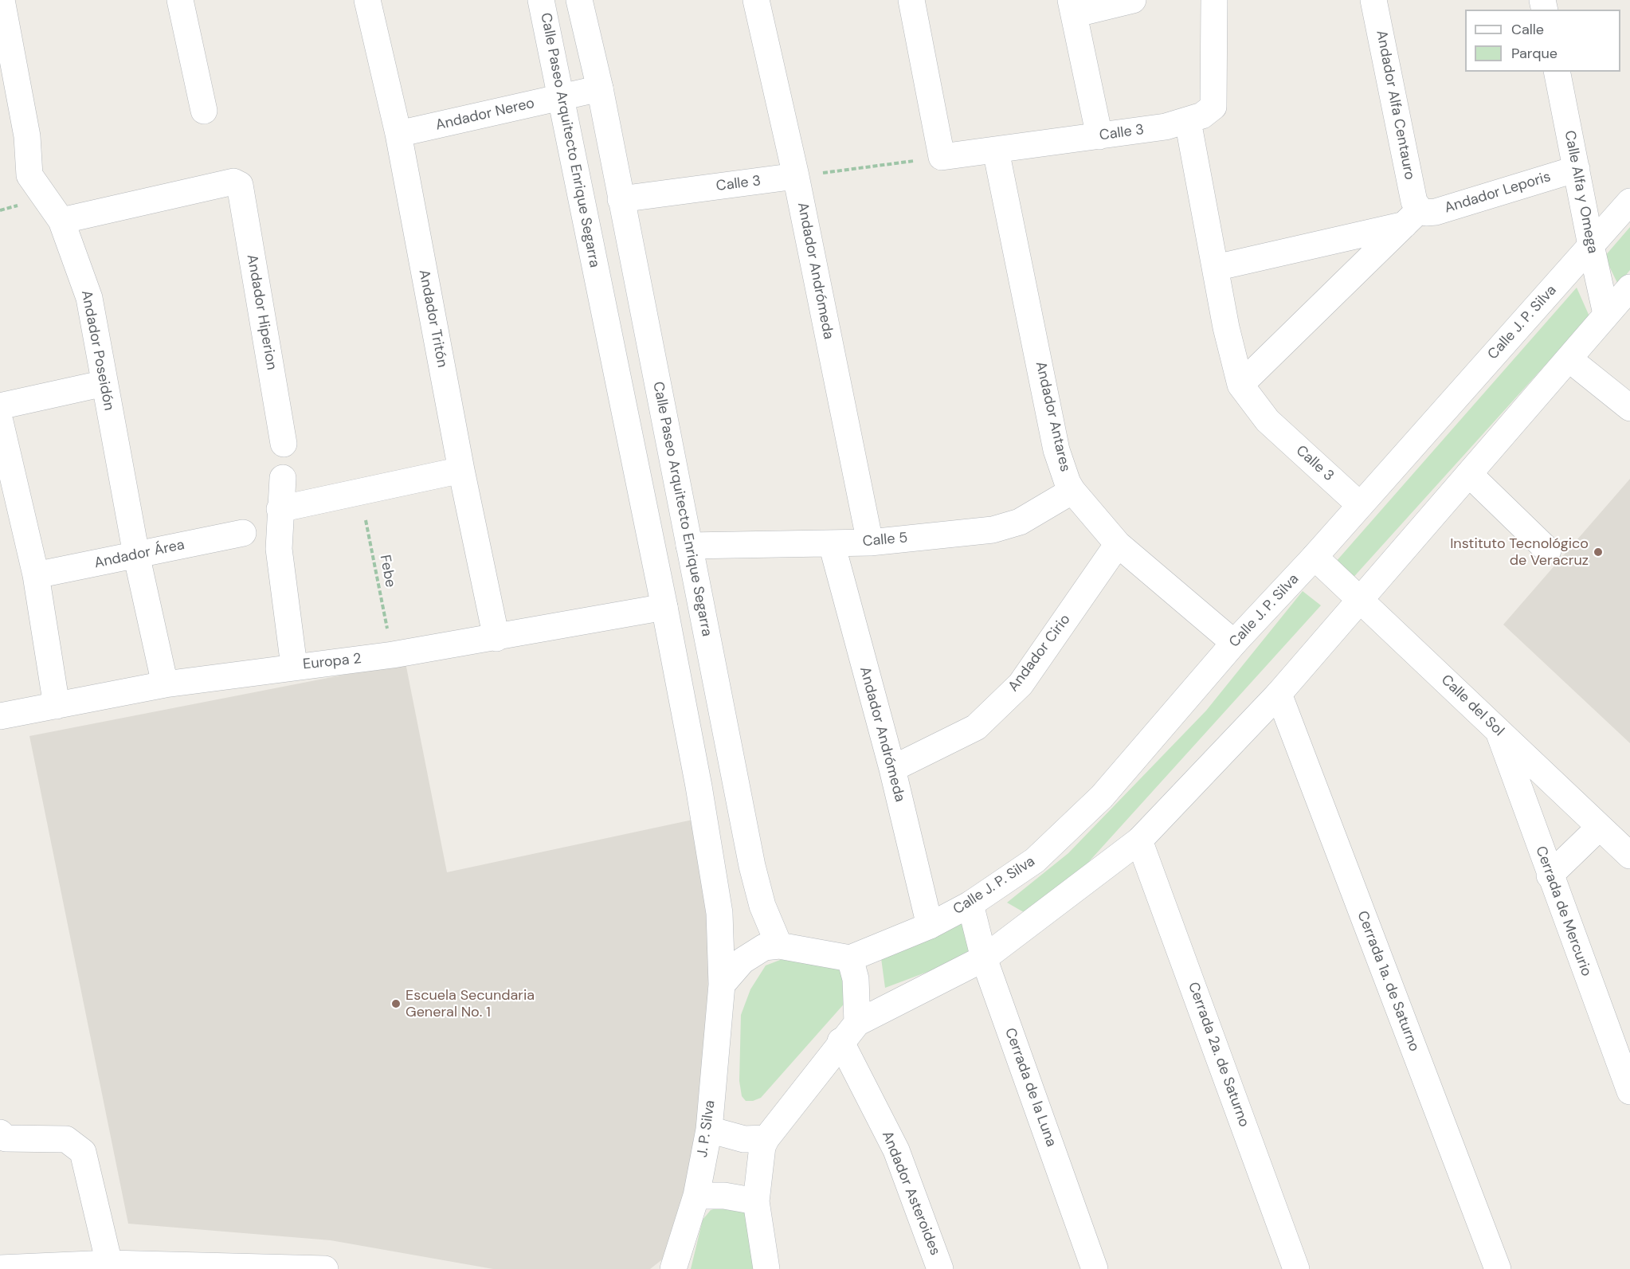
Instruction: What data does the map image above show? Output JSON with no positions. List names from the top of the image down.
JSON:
{
  "streets": {
    "street": [
      "Andador Alfa Centauro",
      "Andador Nereo",
      "Calle 3",
      "Calle Paseo Arquitecto Enrique Segarra",
      "Calle Alfa y Omega",
      "Andador Leporis",
      "Andador Andrómeda",
      "Andador Hiperion",
      "Andador Tritón",
      "Calle J. P. Silva",
      "Andador Poseidón",
      "Andador Antares",
      "Calle 5",
      "Andador Área",
      "Andador Cirio",
      "Europa 2",
      "Calle del Sol",
      "Cerrada de Mercurio",
      "Cerrada 1a. de Saturno",
      "Cerrada 2a. de Saturno",
      "Cerrada de la Luna",
      "J. P. Silva",
      "Andador Asteroides"
    ],
    "path": ["Febe"]
  },
  "crossings": [
    ["Andador Alfa Centauro", "Andador Leporis"],
    ["Andador Nereo", "Calle Paseo Arquitecto Enrique Segarra"],
    ["Andador Nereo", "Andador Tritón"],
    ["Calle 3", "Calle Paseo Arquitecto Enrique Segarra"],
    ["Calle 3", "Andador Leporis"],
    ["Calle 3", "Andador Andrómeda"],
    ["Calle 3", "Calle J. P. Silva"],
    ["Calle 3", "Andador Antares"],
    ["Calle Paseo Arquitecto Enrique Segarra", "Calle 5"],
    ["Calle Paseo Arquitecto Enrique Segarra", "Europa 2"],
    ["Calle Paseo Arquitecto Enrique Segarra", "J. P. Silva"],
    ["Calle Alfa y Omega", "Andador Leporis"],
    ["Calle Alfa y Omega", "Calle J. P. Silva"],
    ["Andador Andrómeda", "Calle J. P. Silva"],
    ["Andador Andrómeda", "Calle 5"],
    ["Andador Andrómeda", "Andador Cirio"],
    ["Andador Hiperion", "Andador Poseidón"],
    ["Andador Tritón", "Europa 2"],
    ["Calle J. P. Silva", "Andador Antares"],
    ["Calle J. P. Silva", "Calle del Sol"],
    ["Calle J. P. Silva", "Cerrada de la Luna"],
    ["Andador Poseidón", "Andador Área"],
    ["Andador Poseidón", "Europa 2"],
    ["Andador Antares", "Calle 5"],
    ["Andador Antares", "Andador Cirio"],
    ["Febe", "Europa 2"],
    ["Calle del Sol", "Cerrada de Mercurio"]
  ],
  "places": ["Instituto Tecnológico de Veracruz", "Escuela Secundaria General No. 1"],
  "legend": ["Calle", "Parque"]
}
